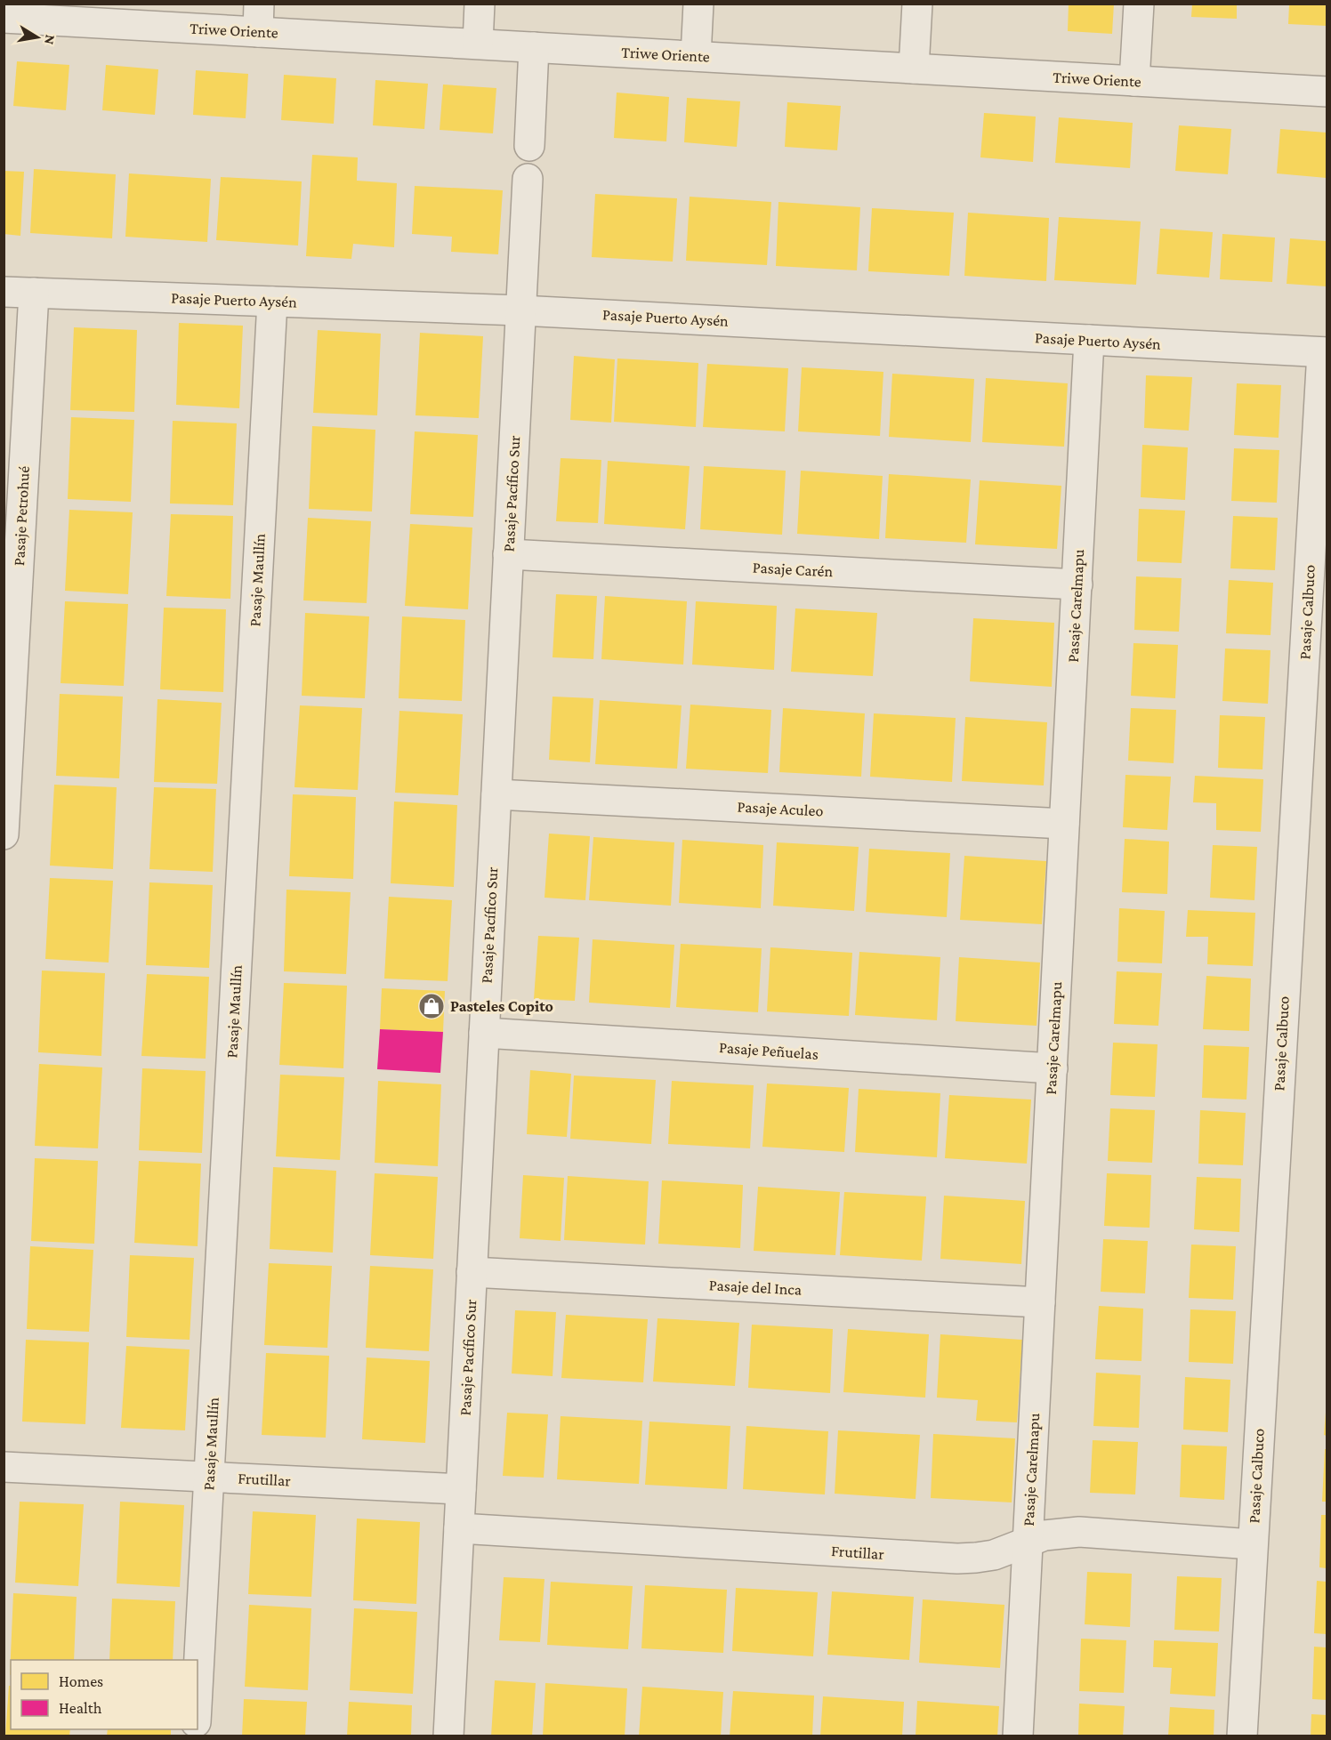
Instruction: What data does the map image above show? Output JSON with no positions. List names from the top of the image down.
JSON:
{
  "streets": {
    "street": [
      "Triwe Oriente",
      "Pasaje Puerto Aysén",
      "Pasaje Pacífico Sur",
      "Pasaje Petrohué",
      "Pasaje Carén",
      "Pasaje Maullín",
      "Pasaje Carelmapu",
      "Pasaje Calbuco",
      "Pasaje Aculeo",
      "Pasaje Peñuelas",
      "Pasaje del Inca",
      "Frutillar"
    ]
  },
  "crossings": [
    ["Pasaje Puerto Aysén", "Pasaje Pacífico Sur"],
    ["Pasaje Puerto Aysén", "Pasaje Petrohué"],
    ["Pasaje Puerto Aysén", "Pasaje Maullín"],
    ["Pasaje Puerto Aysén", "Pasaje Carelmapu"],
    ["Pasaje Puerto Aysén", "Pasaje Calbuco"],
    ["Pasaje Pacífico Sur", "Pasaje Carén"],
    ["Pasaje Pacífico Sur", "Pasaje Aculeo"],
    ["Pasaje Pacífico Sur", "Pasaje Peñuelas"],
    ["Pasaje Pacífico Sur", "Pasaje del Inca"],
    ["Pasaje Pacífico Sur", "Frutillar"],
    ["Pasaje Carén", "Pasaje Carelmapu"],
    ["Pasaje Maullín", "Frutillar"],
    ["Pasaje Carelmapu", "Pasaje Aculeo"],
    ["Pasaje Carelmapu", "Pasaje Peñuelas"],
    ["Pasaje Carelmapu", "Pasaje del Inca"],
    ["Pasaje Carelmapu", "Frutillar"],
    ["Pasaje Calbuco", "Frutillar"]
  ],
  "places": {
    "shop": ["Pasteles Copito"]
  },
  "legend": ["Homes", "Health"],
  "north": "right"
}
